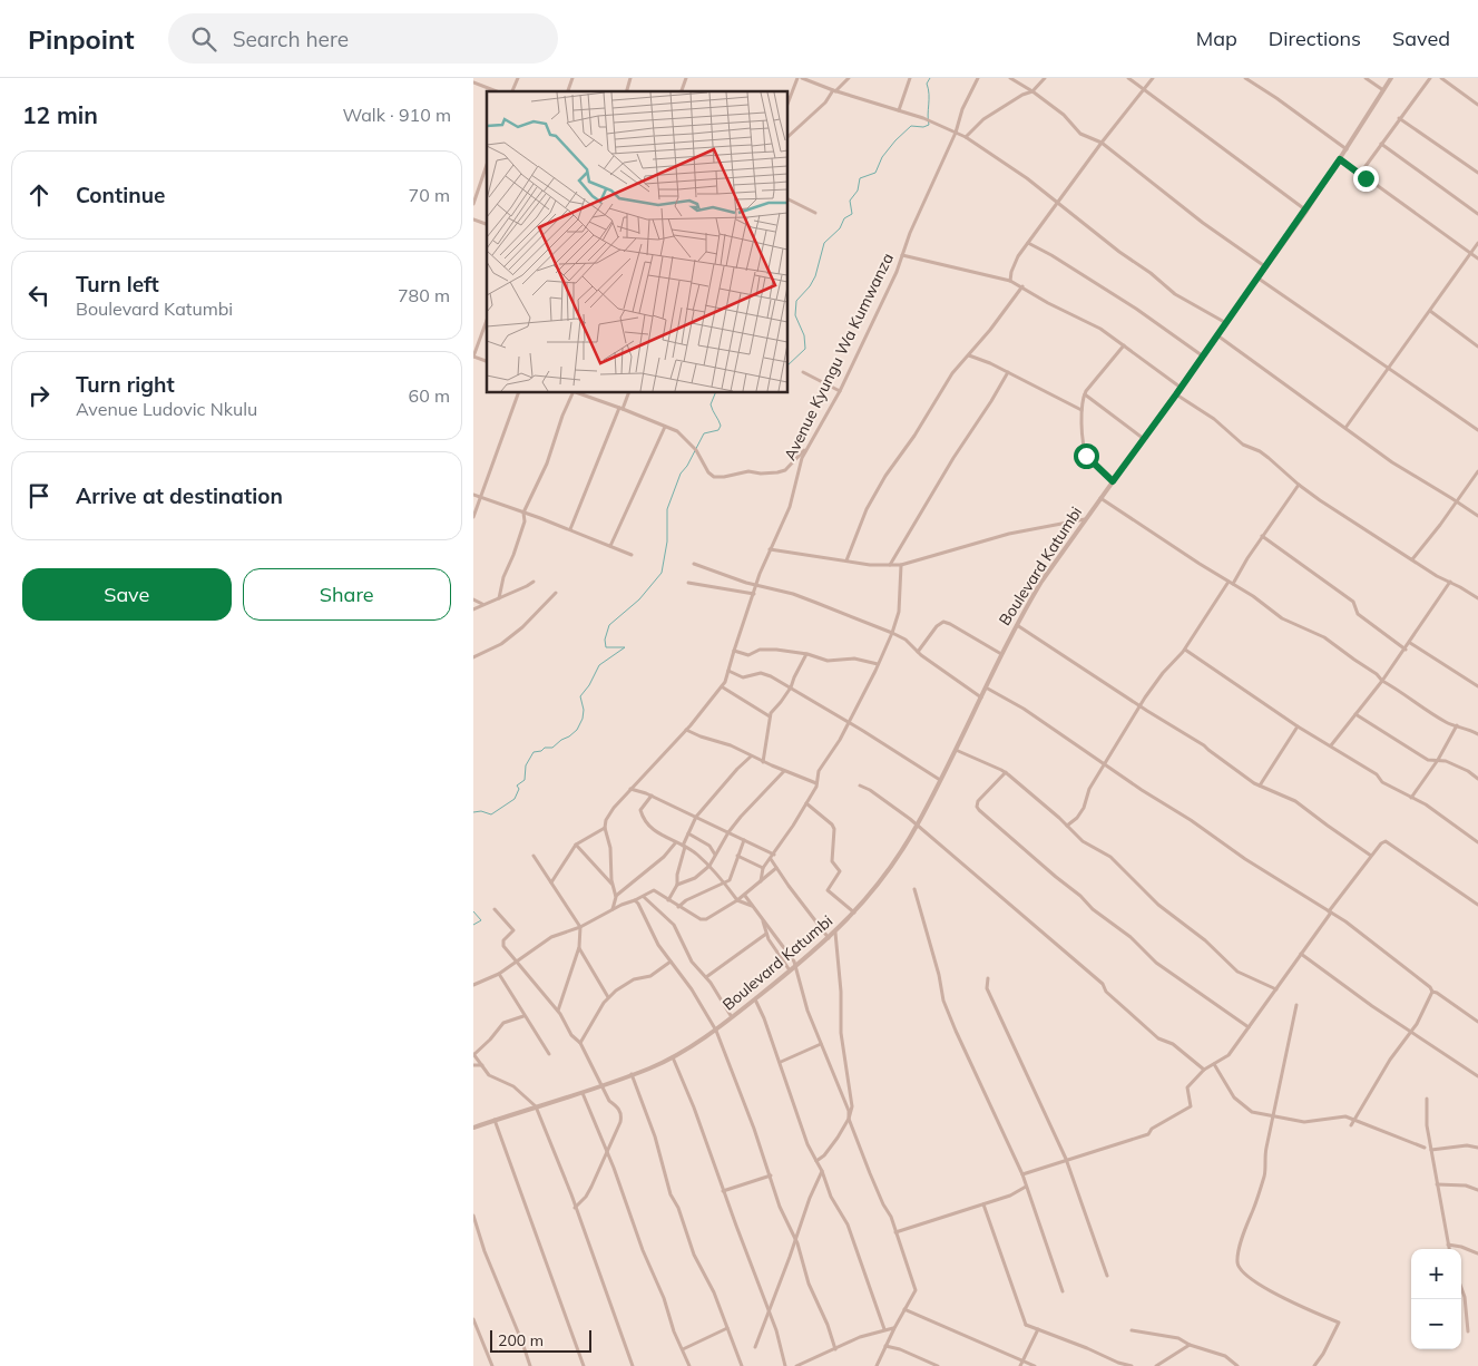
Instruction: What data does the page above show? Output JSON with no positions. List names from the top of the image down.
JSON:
{
  "streets": {
    "street": ["Avenue Kyungu Wa Kumwanza", "Boulevard Katumbi"]
  },
  "scale_bar": "200 m",
  "page": {
    "header": "Pinpoint",
    "search": "Search here",
    "nav": ["Map", "Directions", "Saved"],
    "heading": ["12 min", "Walk · 910 m"],
    "list": [
      ["Continue", "70 m"],
      ["Turn left", "Boulevard Katumbi", "780 m"],
      ["Turn right", "Avenue Ludovic Nkulu", "60 m"],
      "Arrive at destination"
    ],
    "buttons": ["Save", "Share"],
    "map_buttons": ["+", "−"],
    "scale": "200 m"
  }
}
